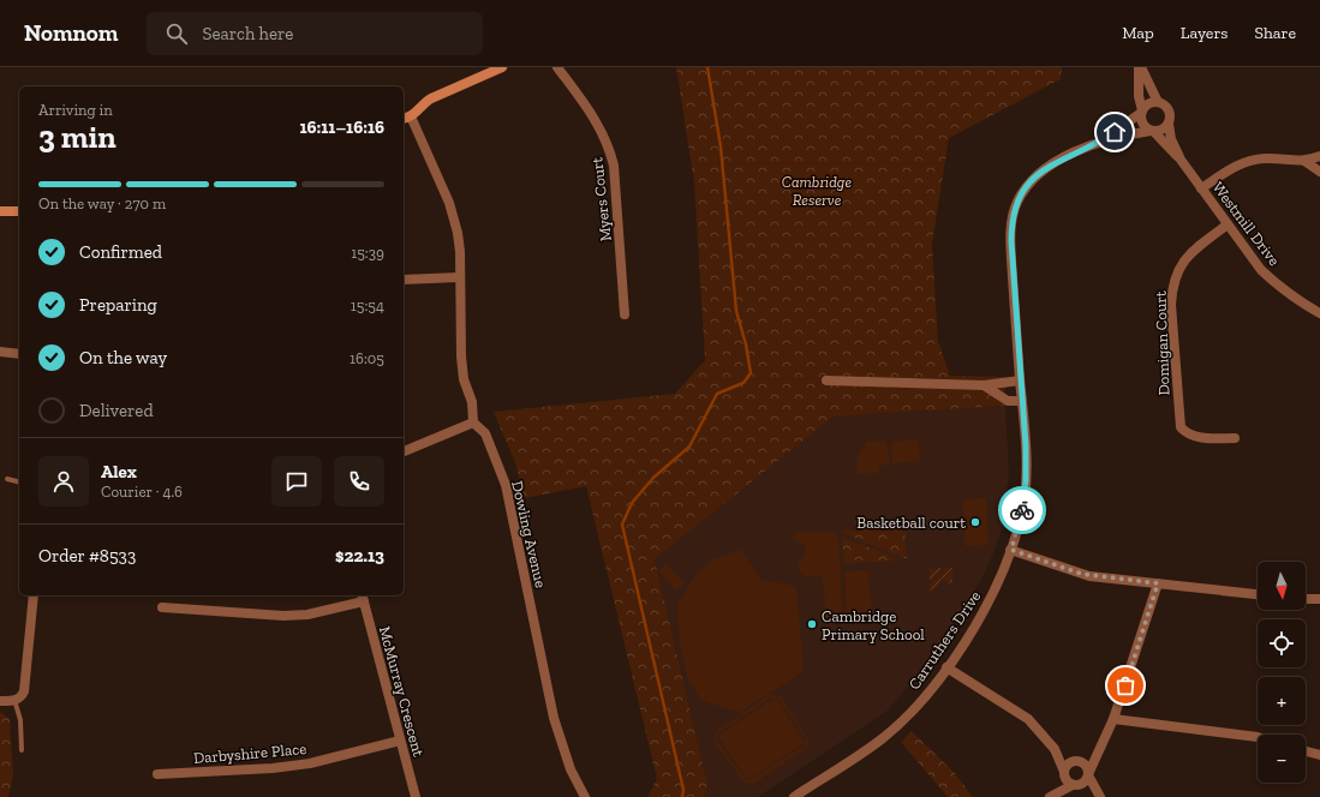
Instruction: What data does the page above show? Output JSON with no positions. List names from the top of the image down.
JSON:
{
  "streets": {
    "street": [
      "Myers Court",
      "Westmill Drive",
      "Domigan Court",
      "Dowling Avenue",
      "Carruthers Drive",
      "McMurray Crescent",
      "Darbyshire Place"
    ]
  },
  "crossings": [
    ["Westmill Drive", "Domigan Court"],
    ["Westmill Drive", "Carruthers Drive"],
    ["McMurray Crescent", "Darbyshire Place"]
  ],
  "parks": ["Cambridge Reserve"],
  "places": ["Basketball court", "Cambridge Primary School"],
  "north": "bottom",
  "page": {
    "header": "Nomnom",
    "search": "Search here",
    "nav": ["Map", "Layers", "Share"],
    "heading": ["3 min", "Arriving in", "16:11–16:16"],
    "panel": [
      "Alex",
      "Courier · 4.6",
      "Order #8533",
      "$22.13"
    ],
    "bar": "On the way · 270 m",
    "list": [
      ["Confirmed", "15:39"],
      ["Preparing", "15:54"],
      ["On the way", "16:05"],
      "Delivered"
    ],
    "map_buttons": ["+", "−"]
  }
}
